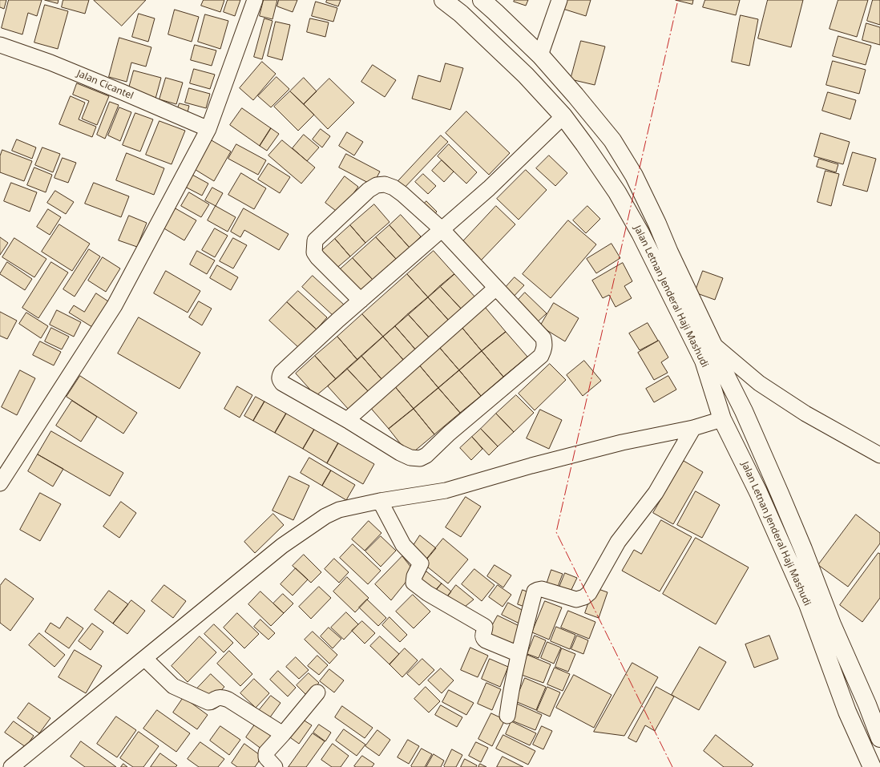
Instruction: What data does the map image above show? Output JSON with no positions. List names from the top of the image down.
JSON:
{
  "streets": {
    "main road": ["Jalan Letnan Jenderal Haji Mashudi"],
    "street": ["Jalan Cicantel"]
  }
}
